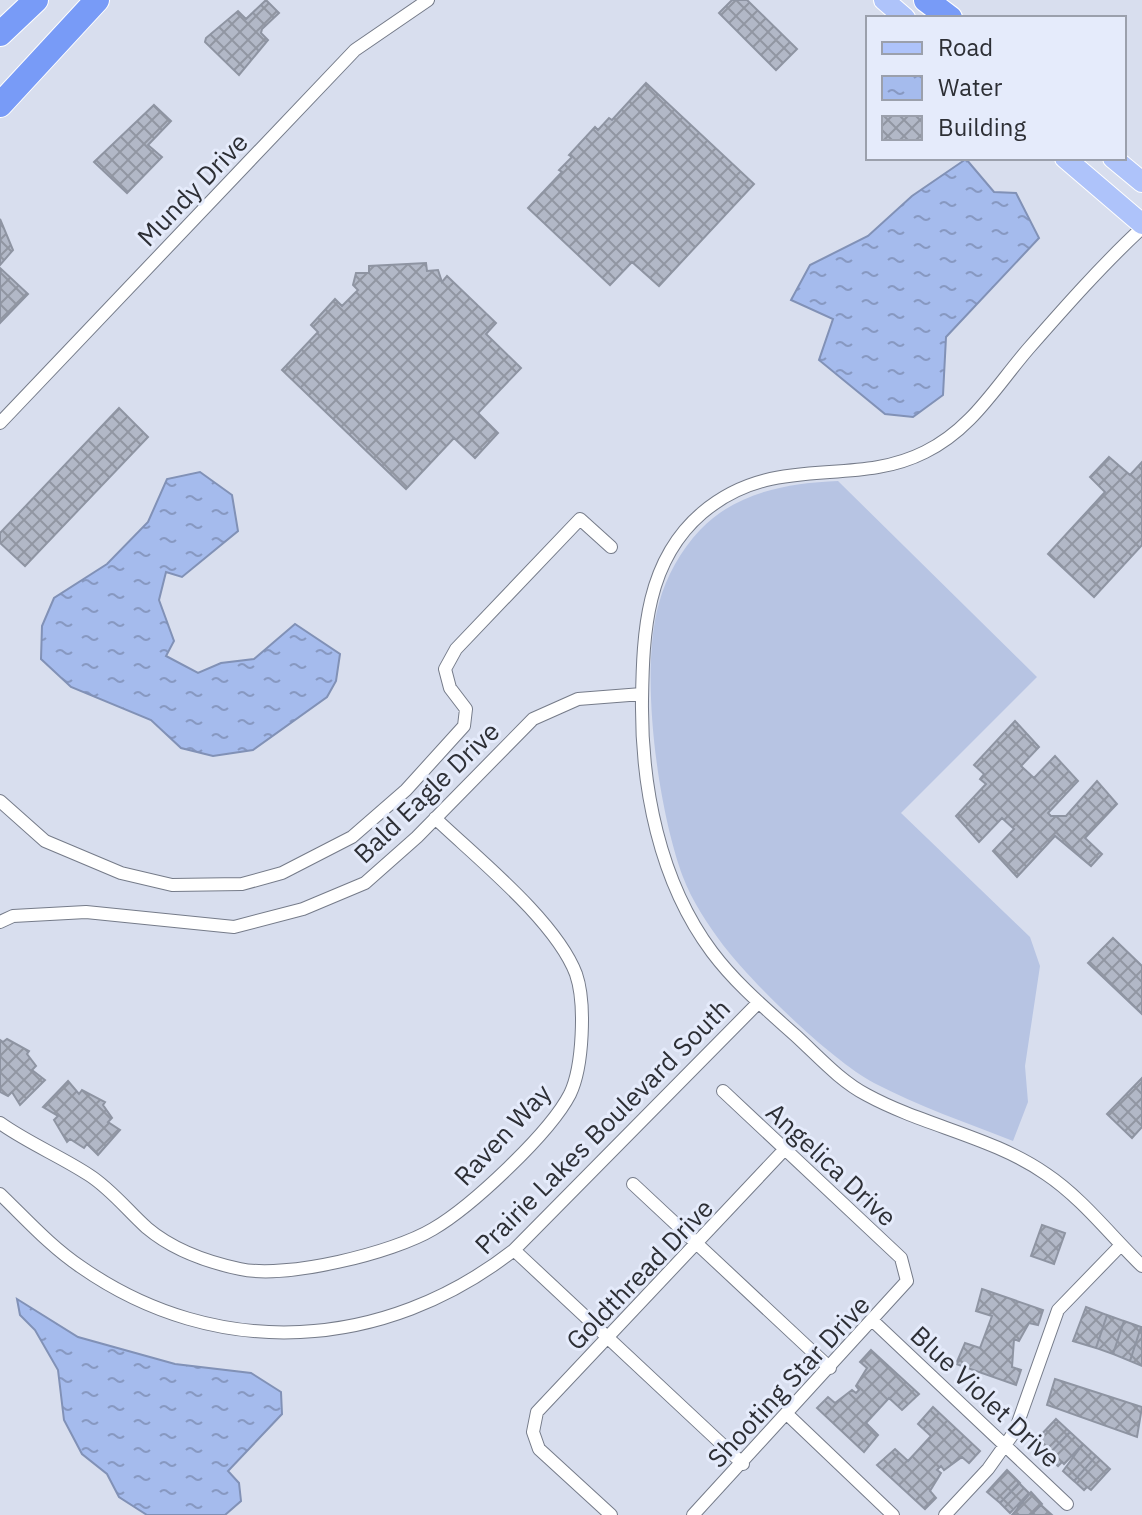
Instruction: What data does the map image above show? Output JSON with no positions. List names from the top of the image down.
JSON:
{
  "streets": {
    "street": [
      "Mundy Drive",
      "Bald Eagle Drive",
      "Prairie Lakes Boulevard South",
      "Raven Way",
      "Angelica Drive",
      "Goldthread Drive",
      "Shooting Star Drive",
      "Blue Violet Drive"
    ]
  },
  "crossings": [
    ["Bald Eagle Drive", "Raven Way"],
    ["Angelica Drive", "Goldthread Drive"],
    ["Angelica Drive", "Shooting Star Drive"],
    ["Shooting Star Drive", "Blue Violet Drive"]
  ],
  "legend": ["Road", "Water", "Building"]
}
